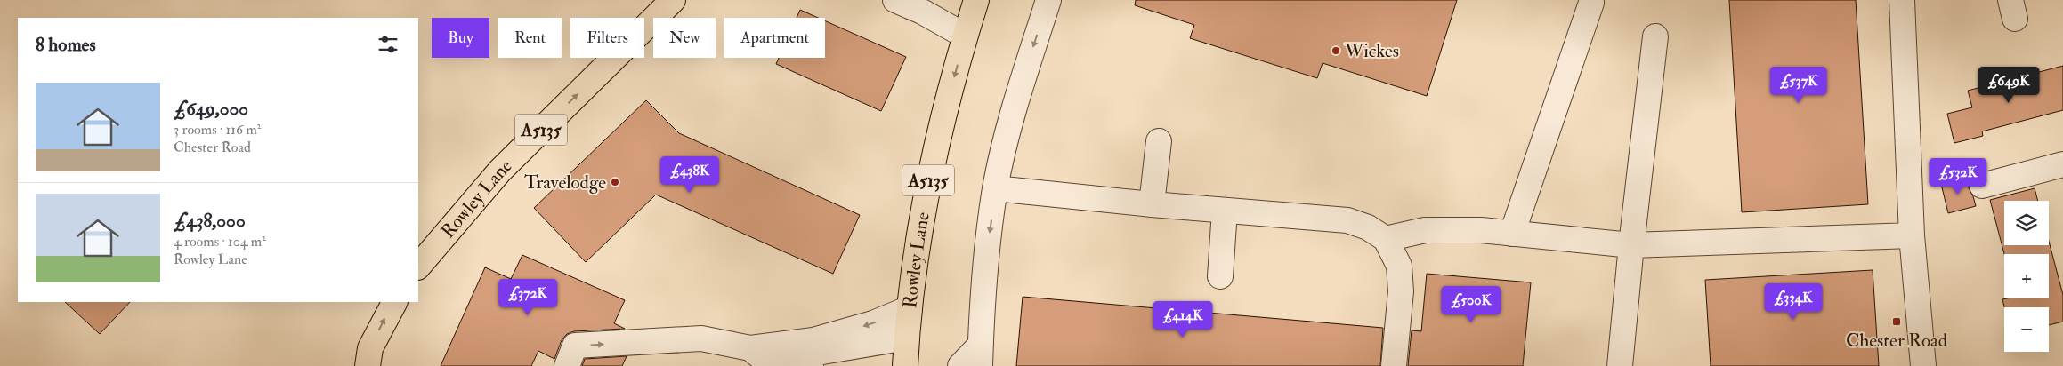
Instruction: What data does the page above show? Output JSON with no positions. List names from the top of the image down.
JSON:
{
  "streets": {
    "main road": ["A5135", "Rowley Lane"]
  },
  "places": {
    "other": ["Wickes", "Travelodge"],
    "transit": ["Chester Road"]
  },
  "page": {
    "chip": [
      "Buy",
      "Rent",
      "Filters",
      "New",
      "Apartment"
    ],
    "heading": "8 homes",
    "price": [
      "£537K",
      "£649K",
      "£438K",
      "£532K",
      "£372K",
      "£334K",
      "£500K",
      "£414K"
    ],
    "list": [
      {
        "name": "£649,000",
        "note": "3 rooms · 116 m² · Chester Road"
      },
      {
        "name": "£438,000",
        "note": "4 rooms · 104 m² · Rowley Lane"
      }
    ],
    "map_buttons": ["+", "−"]
  }
}
